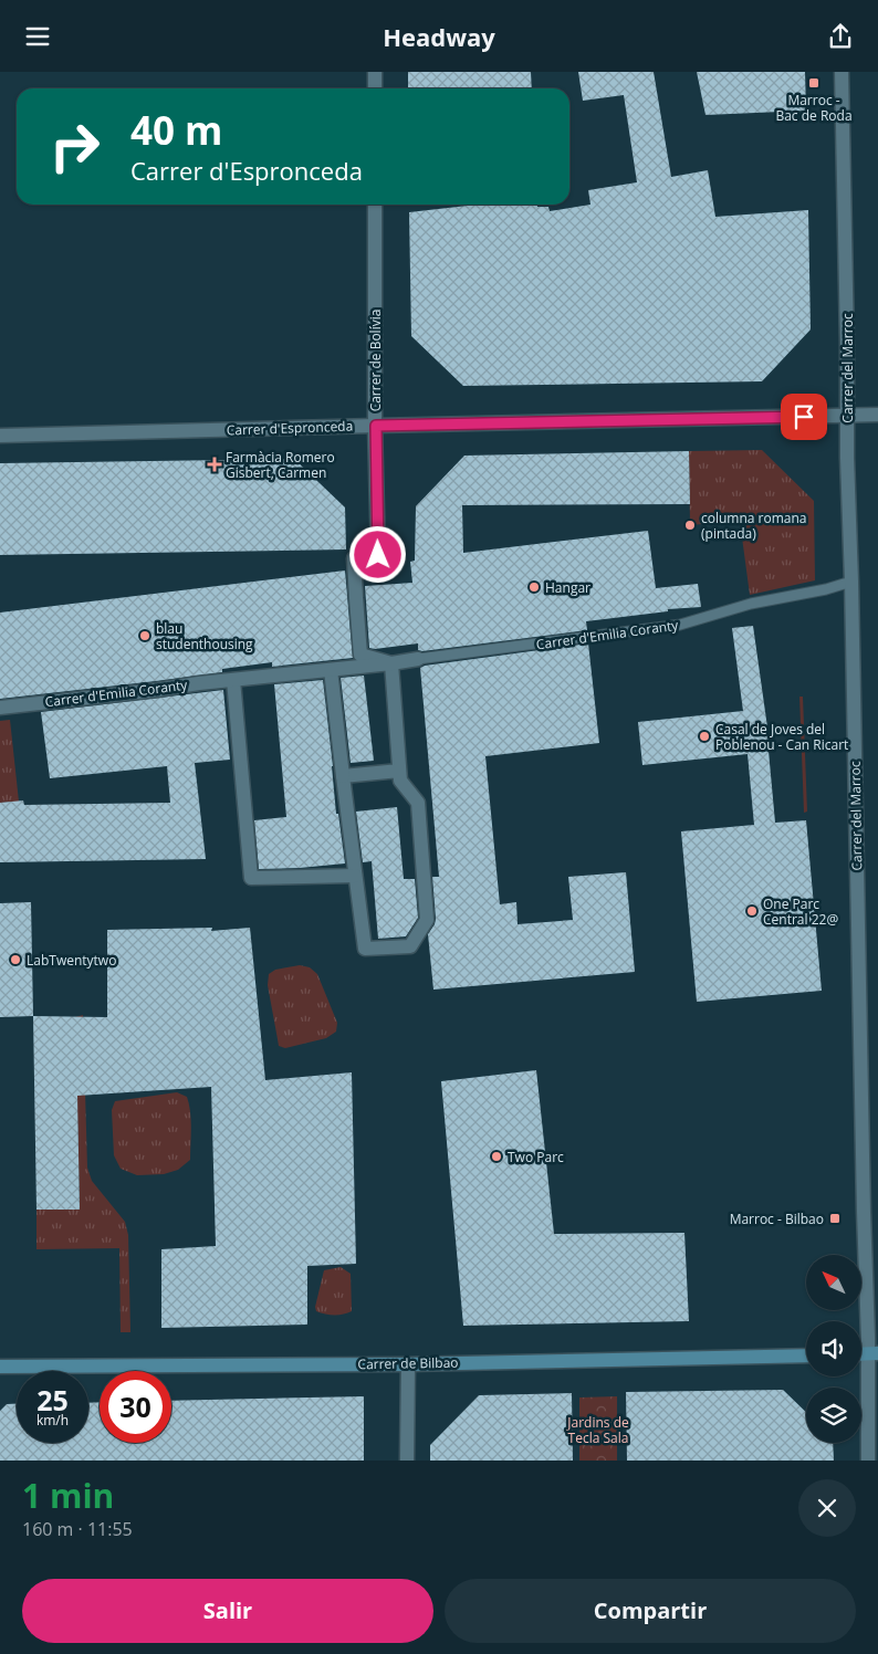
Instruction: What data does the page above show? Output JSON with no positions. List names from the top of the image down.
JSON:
{
  "streets": {
    "main road": ["Carrer de Bilbao"],
    "street": [
      "Carrer de Bolívia",
      "Carrer del Marroc",
      "Carrer d'Espronceda",
      "Carrer d'Emilia Coranty"
    ]
  },
  "crossings": [
    ["Carrer de Bolívia", "Carrer d'Espronceda"],
    ["Carrer del Marroc", "Carrer d'Espronceda"],
    ["Carrer del Marroc", "Carrer d'Emilia Coranty"]
  ],
  "parks": ["Jardins de Tecla Sala"],
  "places": {
    "transit": ["Marroc - Bac de Roda", "Marroc - Bilbao"],
    "health": ["Farmàcia Romero Gisbert, Carmen"],
    "other": [
      "columna romana (pintada)",
      "Hangar",
      "blau studenthousing",
      "Casal de Joves del Poblenou - Can Ricart",
      "One Parc Central 22@",
      "LabTwentytwo",
      "Two Parc"
    ]
  },
  "north": "top left",
  "page": {
    "header": "Headway",
    "turn": ["40 m", "Carrer d'Espronceda"],
    "speed": "25 km/h",
    "limit": "30",
    "heading": ["1 min", "160 m · 11:55"],
    "buttons": ["Salir", "Compartir"]
  }
}
